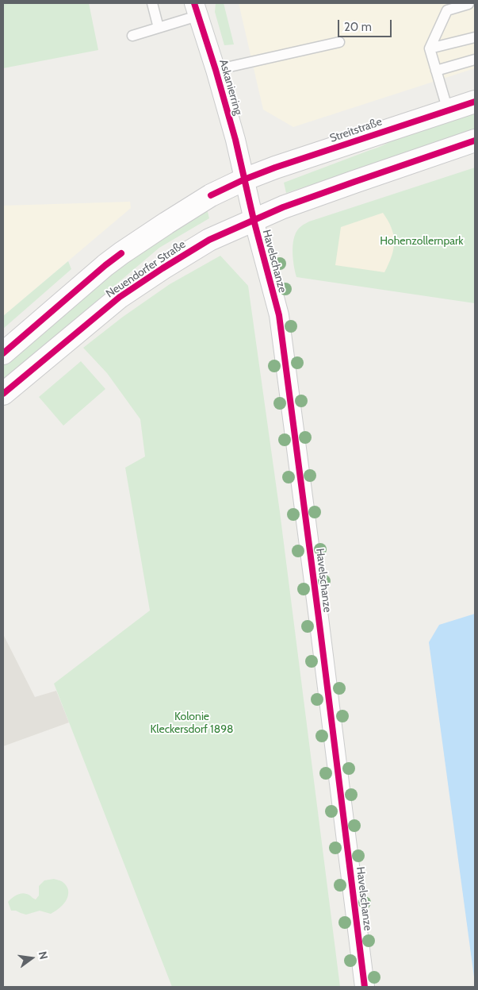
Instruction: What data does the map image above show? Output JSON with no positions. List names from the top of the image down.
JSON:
{
  "streets": {
    "main road": ["Streitstraße", "Neuendorfer Straße"],
    "street": ["Askanierring", "Havelschanze"]
  },
  "crossings": [
    ["Askanierring", "Streitstraße"],
    ["Askanierring", "Havelschanze"],
    ["Streitstraße", "Havelschanze"],
    ["Havelschanze", "Neuendorfer Straße"]
  ],
  "parks": ["Hohenzollernpark", "Kolonie Kleckersdorf 1898"],
  "scale_bar": "20 m",
  "north": "right"
}
